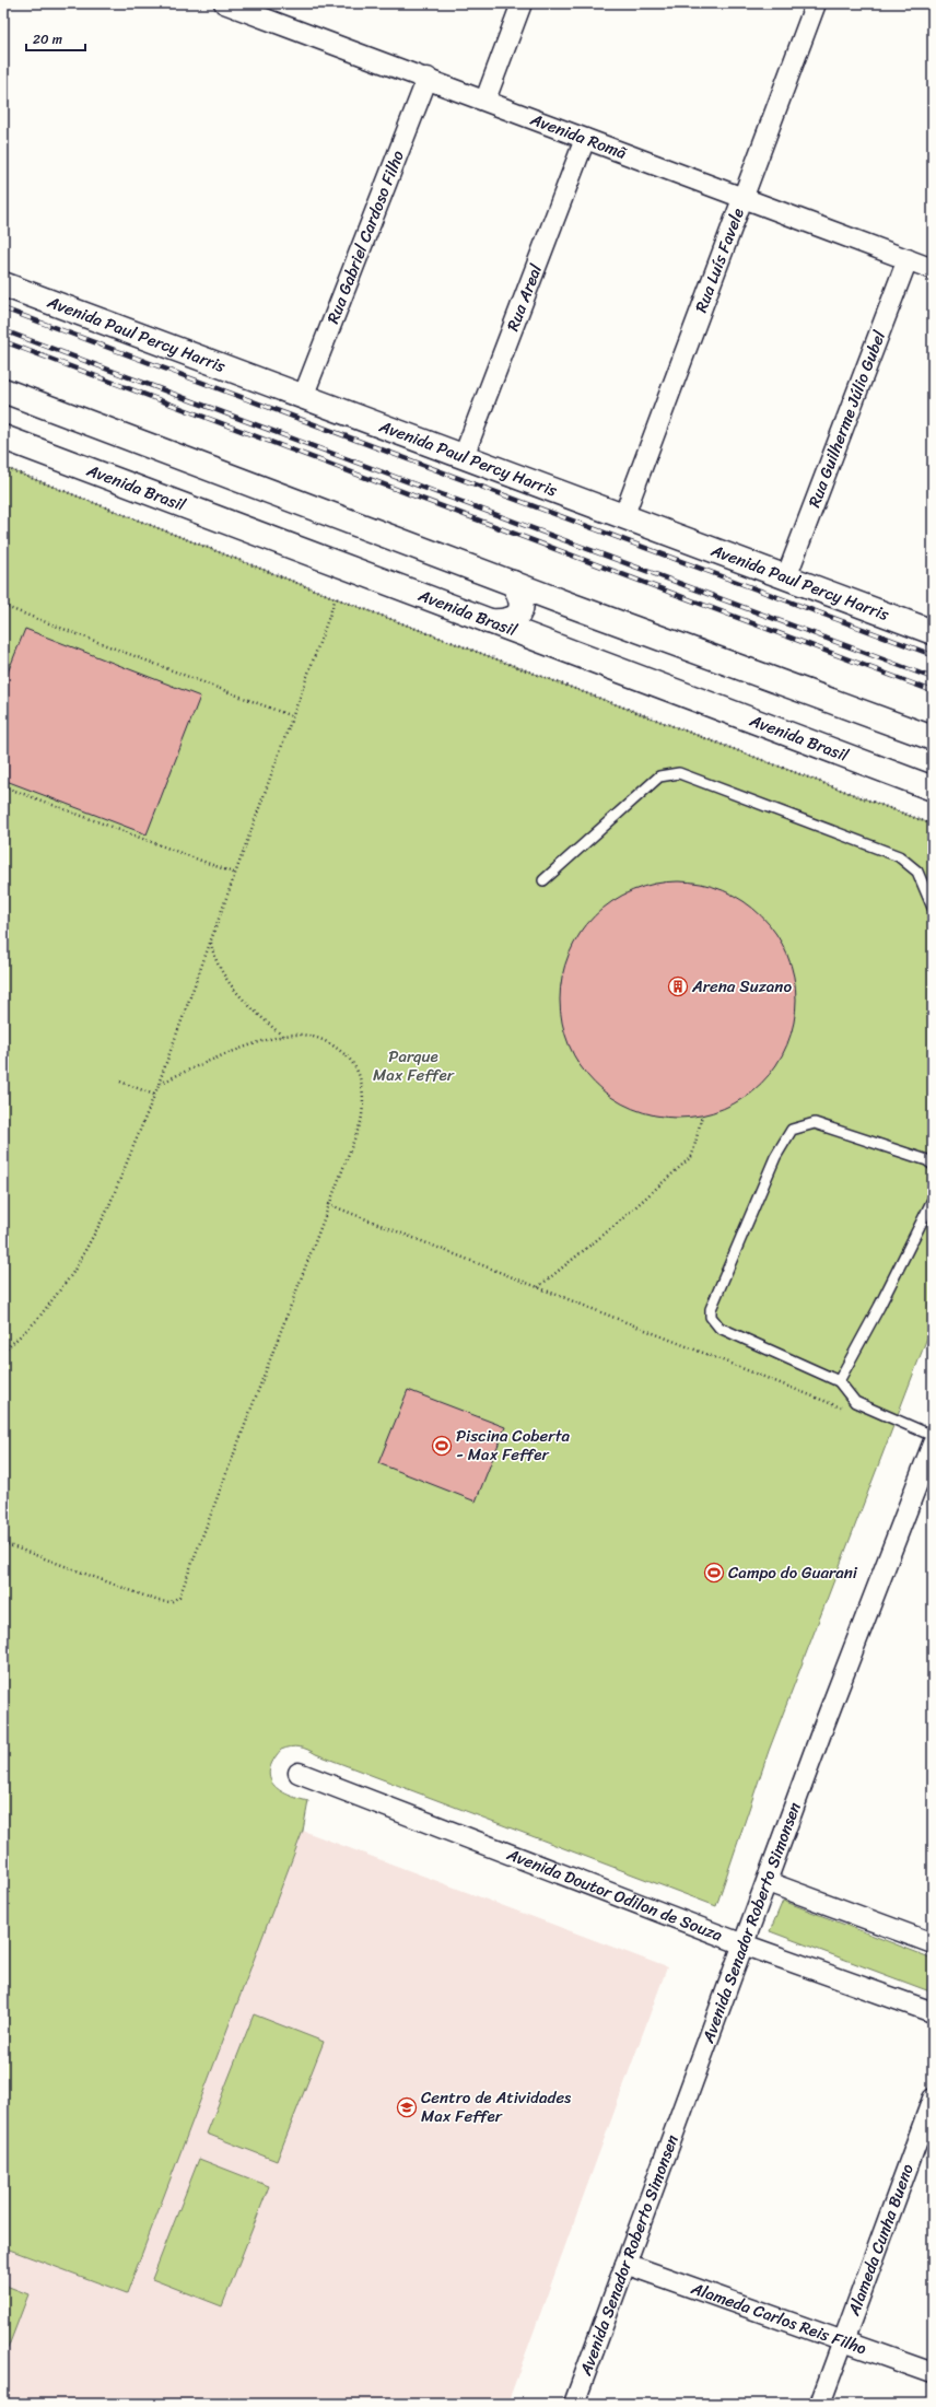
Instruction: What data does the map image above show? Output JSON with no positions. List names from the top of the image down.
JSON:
{
  "streets": {
    "main road": ["Avenida Paul Percy Harris", "Avenida Brasil"],
    "street": [
      "Avenida Romã",
      "Rua Gabriel Cardoso Filho",
      "Rua Luís Favele",
      "Rua Areal",
      "Rua Guilherme Júlio Gubel",
      "Avenida Doutor Odilon de Souza",
      "Avenida Senador Roberto Simonsen",
      "Alameda Cunha Bueno",
      "Alameda Carlos Reis Filho"
    ]
  },
  "crossings": [
    ["Avenida Romã", "Rua Gabriel Cardoso Filho"],
    ["Avenida Romã", "Rua Luís Favele"],
    ["Avenida Romã", "Rua Areal"],
    ["Avenida Romã", "Rua Guilherme Júlio Gubel"],
    ["Rua Gabriel Cardoso Filho", "Avenida Paul Percy Harris"],
    ["Rua Luís Favele", "Avenida Paul Percy Harris"],
    ["Rua Areal", "Avenida Paul Percy Harris"],
    ["Avenida Paul Percy Harris", "Rua Guilherme Júlio Gubel"],
    ["Avenida Doutor Odilon de Souza", "Avenida Senador Roberto Simonsen"],
    ["Avenida Senador Roberto Simonsen", "Alameda Carlos Reis Filho"],
    ["Alameda Cunha Bueno", "Alameda Carlos Reis Filho"]
  ],
  "parks": ["Parque Max Feffer"],
  "places": {
    "building": ["Arena Suzano"],
    "sports": ["Piscina Coberta - Max Feffer", "Campo do Guarani"],
    "school or university": ["Centro de Atividades Max Feffer"]
  },
  "scale_bar": "20 m"
}
